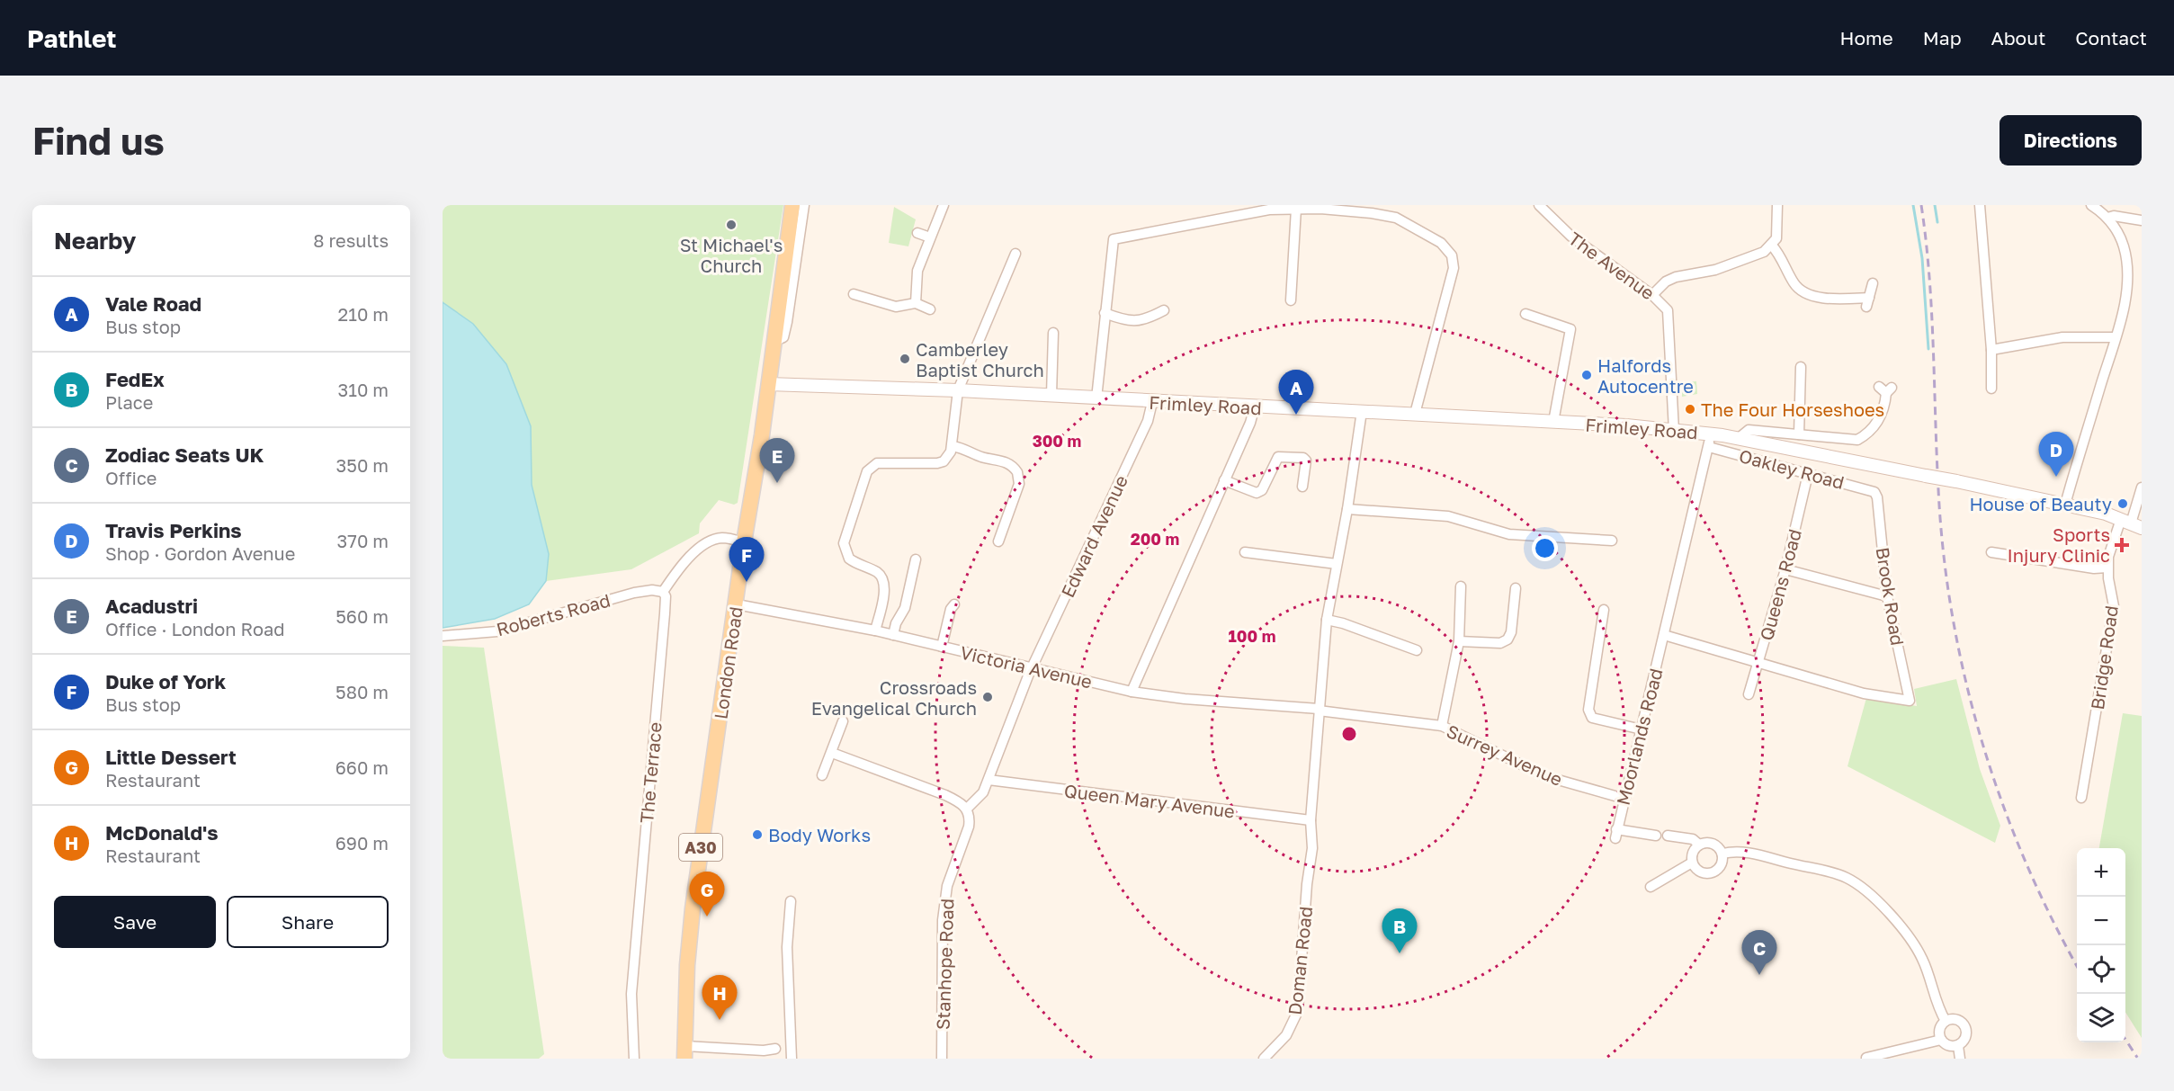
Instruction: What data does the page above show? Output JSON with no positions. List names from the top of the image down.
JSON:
{
  "streets": {
    "main road": ["Frimley Road", "London Road", "A30"],
    "street": [
      "The Avenue",
      "Oakley Road",
      "Edward Avenue",
      "Queens Road",
      "Brook Road",
      "Roberts Road",
      "Bridge Road",
      "Victoria Avenue",
      "Moorlands Road",
      "Surrey Avenue",
      "The Terrace",
      "Queen Mary Avenue",
      "Doman Road",
      "Stanhope Road"
    ]
  },
  "crossings": [
    ["The Avenue", "Frimley Road"],
    ["Frimley Road", "Edward Avenue"],
    ["Frimley Road", "Bridge Road"],
    ["Frimley Road", "London Road"],
    ["Frimley Road", "Moorlands Road"],
    ["Frimley Road", "Doman Road"],
    ["Oakley Road", "Queens Road"],
    ["Oakley Road", "Brook Road"],
    ["Oakley Road", "Moorlands Road"],
    ["Edward Avenue", "Victoria Avenue"],
    ["Queens Road", "Brook Road"],
    ["Roberts Road", "The Terrace"],
    ["London Road", "Victoria Avenue"],
    ["Victoria Avenue", "Surrey Avenue"],
    ["Victoria Avenue", "Doman Road"],
    ["Moorlands Road", "Surrey Avenue"],
    ["Surrey Avenue", "Doman Road"],
    ["Queen Mary Avenue", "Doman Road"]
  ],
  "places": {
    "other": [
      "St Michael's Church",
      "Camberley Baptist Church",
      "Halfords Autocentre",
      "The Four Horseshoes",
      "House of Beauty",
      "Crossroads Evangelical Church",
      "Body Works"
    ],
    "health": ["Sports Injury Clinic"]
  },
  "page": {
    "header": "Pathlet",
    "nav": [
      "Home",
      "Map",
      "About",
      "Contact"
    ],
    "buttons": [
      "Directions",
      ["Save", "Share"]
    ],
    "title": "Find us",
    "heading": ["Nearby", "8 results"],
    "list": [
      {
        "mark": "A",
        "name": "Vale Road",
        "note": "Bus stop",
        "value": "210 m"
      },
      {
        "mark": "B",
        "name": "FedEx",
        "note": "Place",
        "value": "310 m"
      },
      {
        "mark": "C",
        "name": "Zodiac Seats UK",
        "note": "Office",
        "value": "350 m"
      },
      {
        "mark": "D",
        "name": "Travis Perkins",
        "note": "Shop · Gordon Avenue",
        "value": "370 m"
      },
      {
        "mark": "E",
        "name": "Acadustri",
        "note": "Office · London Road",
        "value": "560 m"
      },
      {
        "mark": "F",
        "name": "Duke of York",
        "note": "Bus stop",
        "value": "580 m"
      },
      {
        "mark": "G",
        "name": "Little Dessert",
        "note": "Restaurant",
        "value": "660 m"
      },
      {
        "mark": "H",
        "name": "McDonald's",
        "note": "Restaurant",
        "value": "690 m"
      }
    ],
    "pins": [
      "A",
      "D",
      "E",
      "F",
      "G",
      "B",
      "C",
      "H"
    ],
    "map_buttons": ["+", "−"]
  },
  "rings": ["300 m", "200 m", "100 m"]
}
